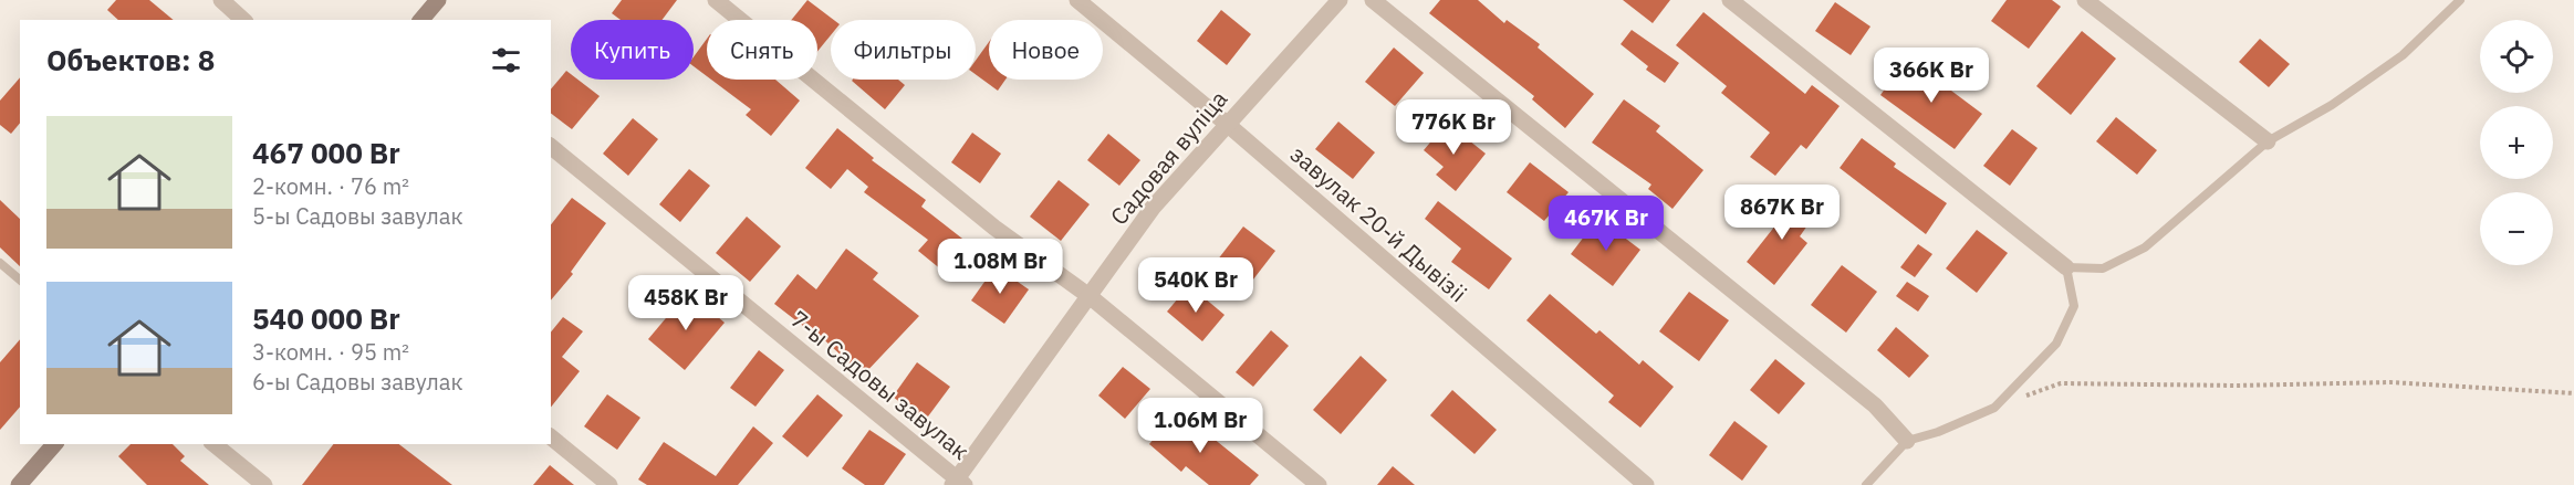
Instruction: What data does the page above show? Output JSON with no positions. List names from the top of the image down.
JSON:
{
  "streets": {
    "street": ["Садовая вуліца", "завулак 20-й Дывізіі", "7-ы Садовы завулак"]
  },
  "crossings": [
    ["Садовая вуліца", "завулак 20-й Дывізіі"],
    ["Садовая вуліца", "7-ы Садовы завулак"]
  ],
  "page": {
    "map_buttons": ["+", "−"],
    "chip": [
      "Купить",
      "Снять",
      "Фильтры",
      "Новое"
    ],
    "heading": "Объектов: 8",
    "price": [
      "366K Br",
      "776K Br",
      "867K Br",
      "467K Br",
      "1.08M Br",
      "540K Br",
      "458K Br",
      "1.06M Br"
    ],
    "list": [
      {
        "name": "467 000 Br",
        "note": "2-комн. · 76 m² · 5-ы Садовы завулак"
      },
      {
        "name": "540 000 Br",
        "note": "3-комн. · 95 m² · 6-ы Садовы завулак"
      }
    ]
  }
}
